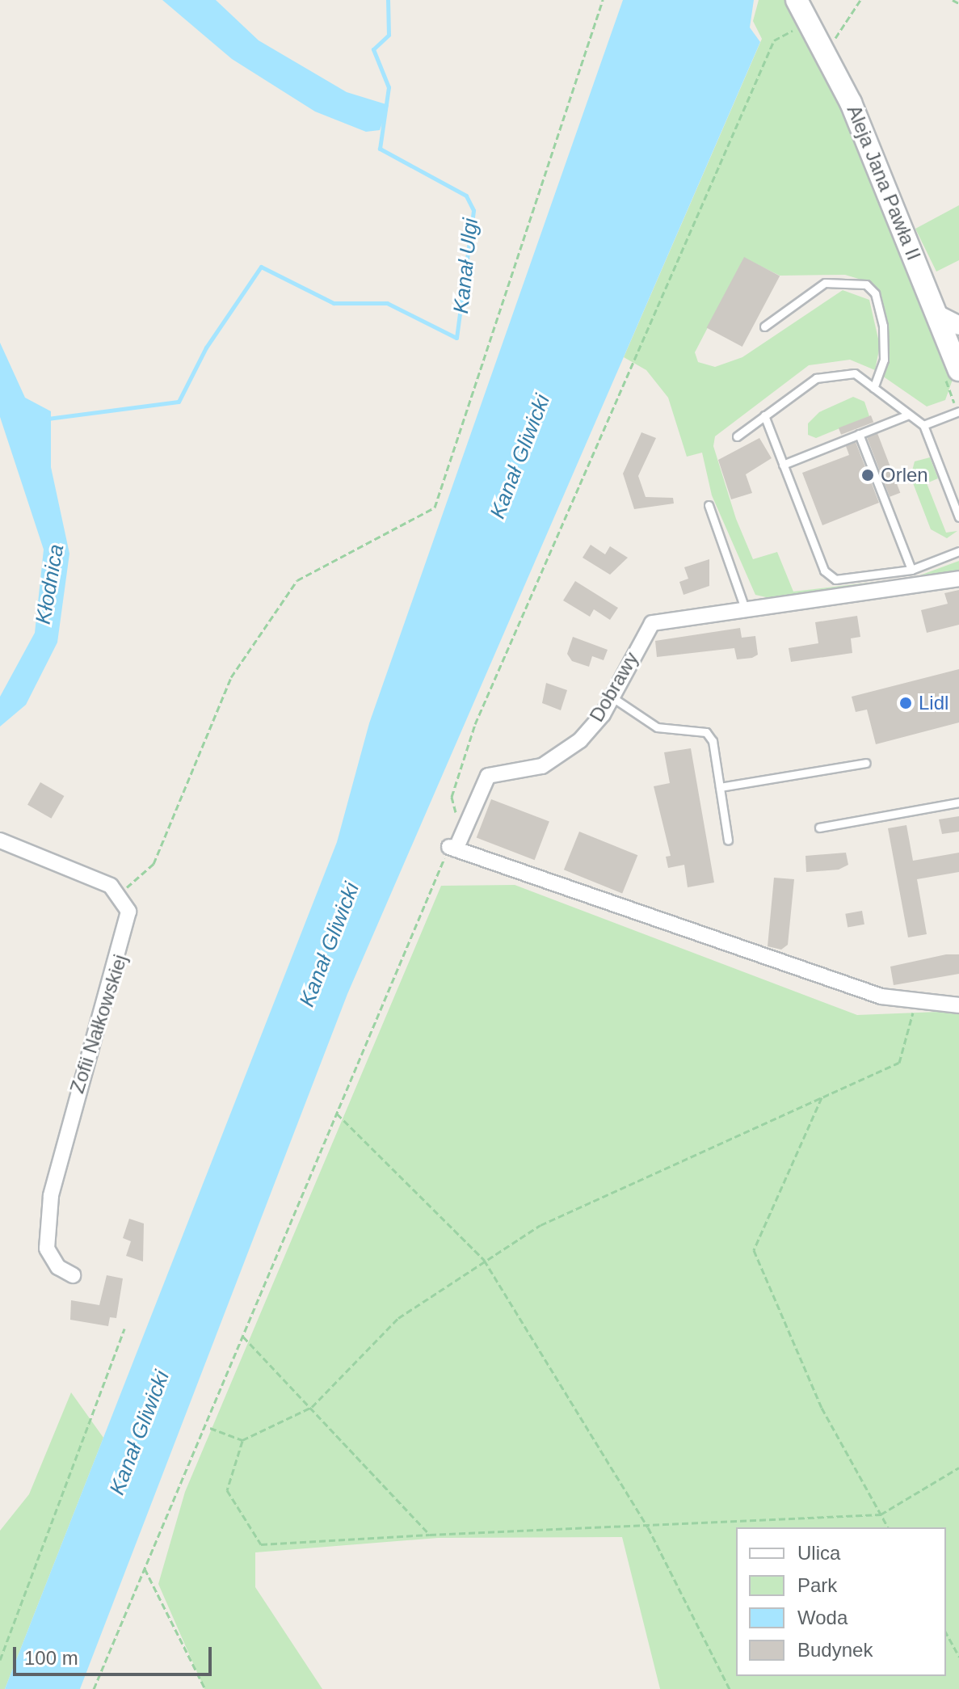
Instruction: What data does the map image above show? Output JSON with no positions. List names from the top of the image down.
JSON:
{
  "streets": {
    "main road": ["Aleja Jana Pawła II"],
    "street": ["Dobrawy", "Zofii Nałkowskiej"]
  },
  "water": ["Kanał Ulgi", "Kanał Gliwicki", "Kłodnica"],
  "places": ["Orlen", "Lidl"],
  "legend": [
    "Ulica",
    "Park",
    "Woda",
    "Budynek"
  ],
  "scale_bar": "100 m"
}
